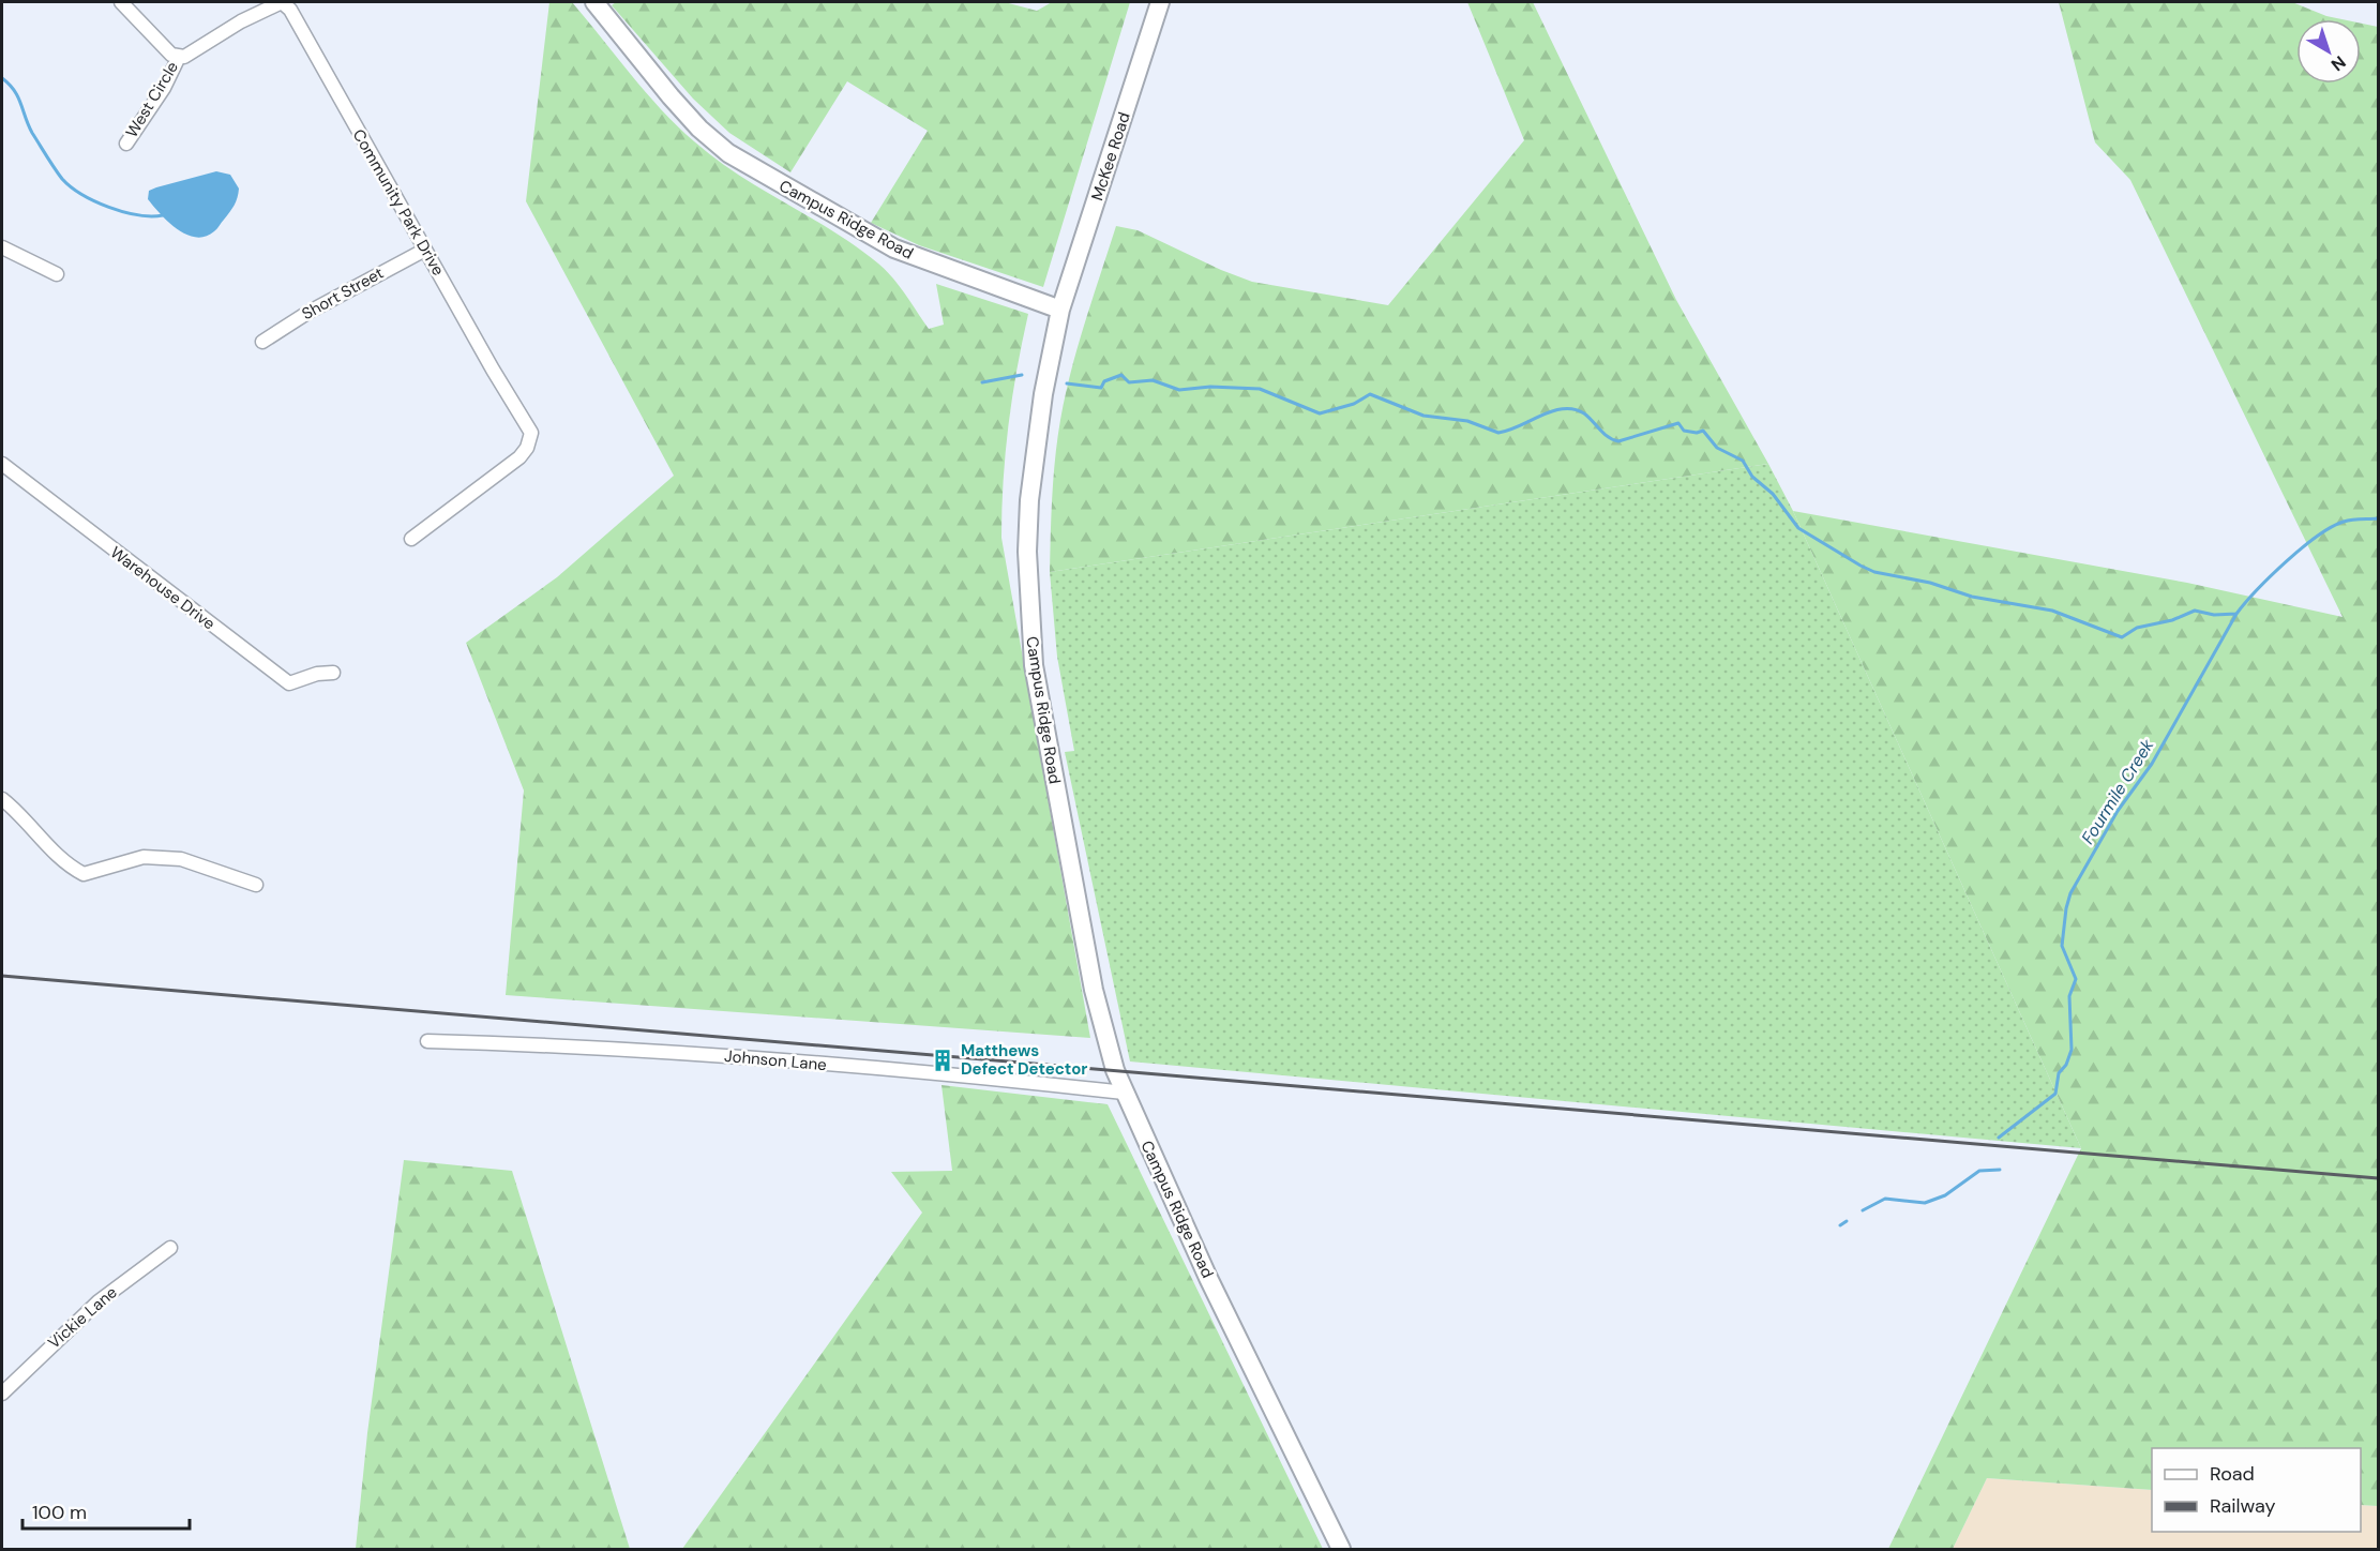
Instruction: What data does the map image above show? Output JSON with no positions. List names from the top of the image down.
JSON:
{
  "streets": {
    "street": [
      "West Circle",
      "McKee Road",
      "Community Park Drive",
      "Campus Ridge Road",
      "Short Street",
      "Warehouse Drive",
      "Johnson Lane",
      "Vickie Lane"
    ]
  },
  "crossings": [
    ["West Circle", "Community Park Drive"],
    ["McKee Road", "Campus Ridge Road"],
    ["Community Park Drive", "Short Street"],
    ["Campus Ridge Road", "Johnson Lane"]
  ],
  "water": ["Fourmile Creek"],
  "places": {
    "building": ["Matthews Defect Detector"]
  },
  "legend": ["Road", "Railway"],
  "scale_bar": "100 m",
  "north": "bottom right"
}
